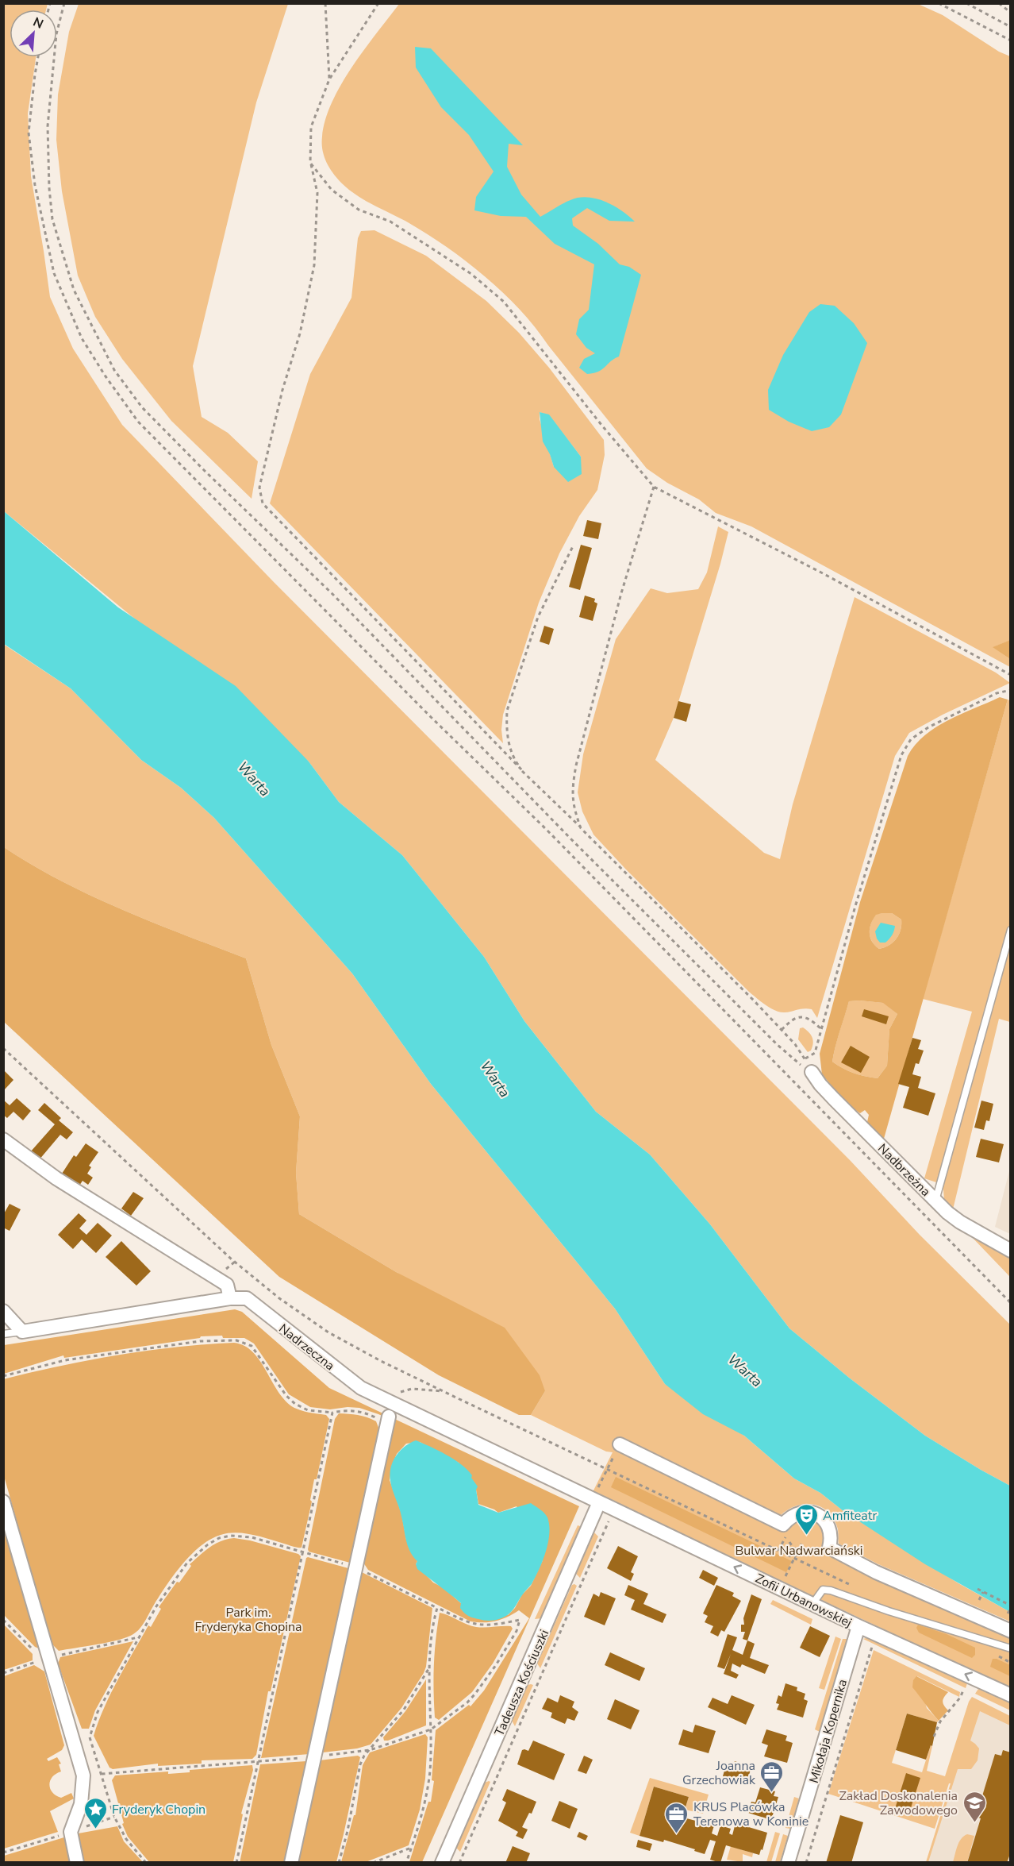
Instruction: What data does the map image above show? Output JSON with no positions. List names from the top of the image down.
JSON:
{
  "streets": {
    "street": [
      "Nadbrzeżna",
      "Nadrzeczna",
      "Zofii Urbanowskiej",
      "Tadeusza Kościuszki",
      "Mikołaja Kopernika"
    ]
  },
  "crossings": [
    ["Nadrzeczna", "Zofii Urbanowskiej"],
    ["Nadrzeczna", "Tadeusza Kościuszki"],
    ["Zofii Urbanowskiej", "Tadeusza Kościuszki"],
    ["Zofii Urbanowskiej", "Mikołaja Kopernika"]
  ],
  "water": ["Warta"],
  "parks": ["Bulwar Nadwarciański", "Park im. Fryderyka Chopina"],
  "places": {
    "theatre": ["Amfiteatr"],
    "office": ["Joanna Grzechowiak", "KRUS Placówka Terenowa w Koninie"],
    "school or university": ["Zakład Doskonalenia Zawodowego"],
    "place": ["Fryderyk Chopin"]
  },
  "north": "top right"
}
